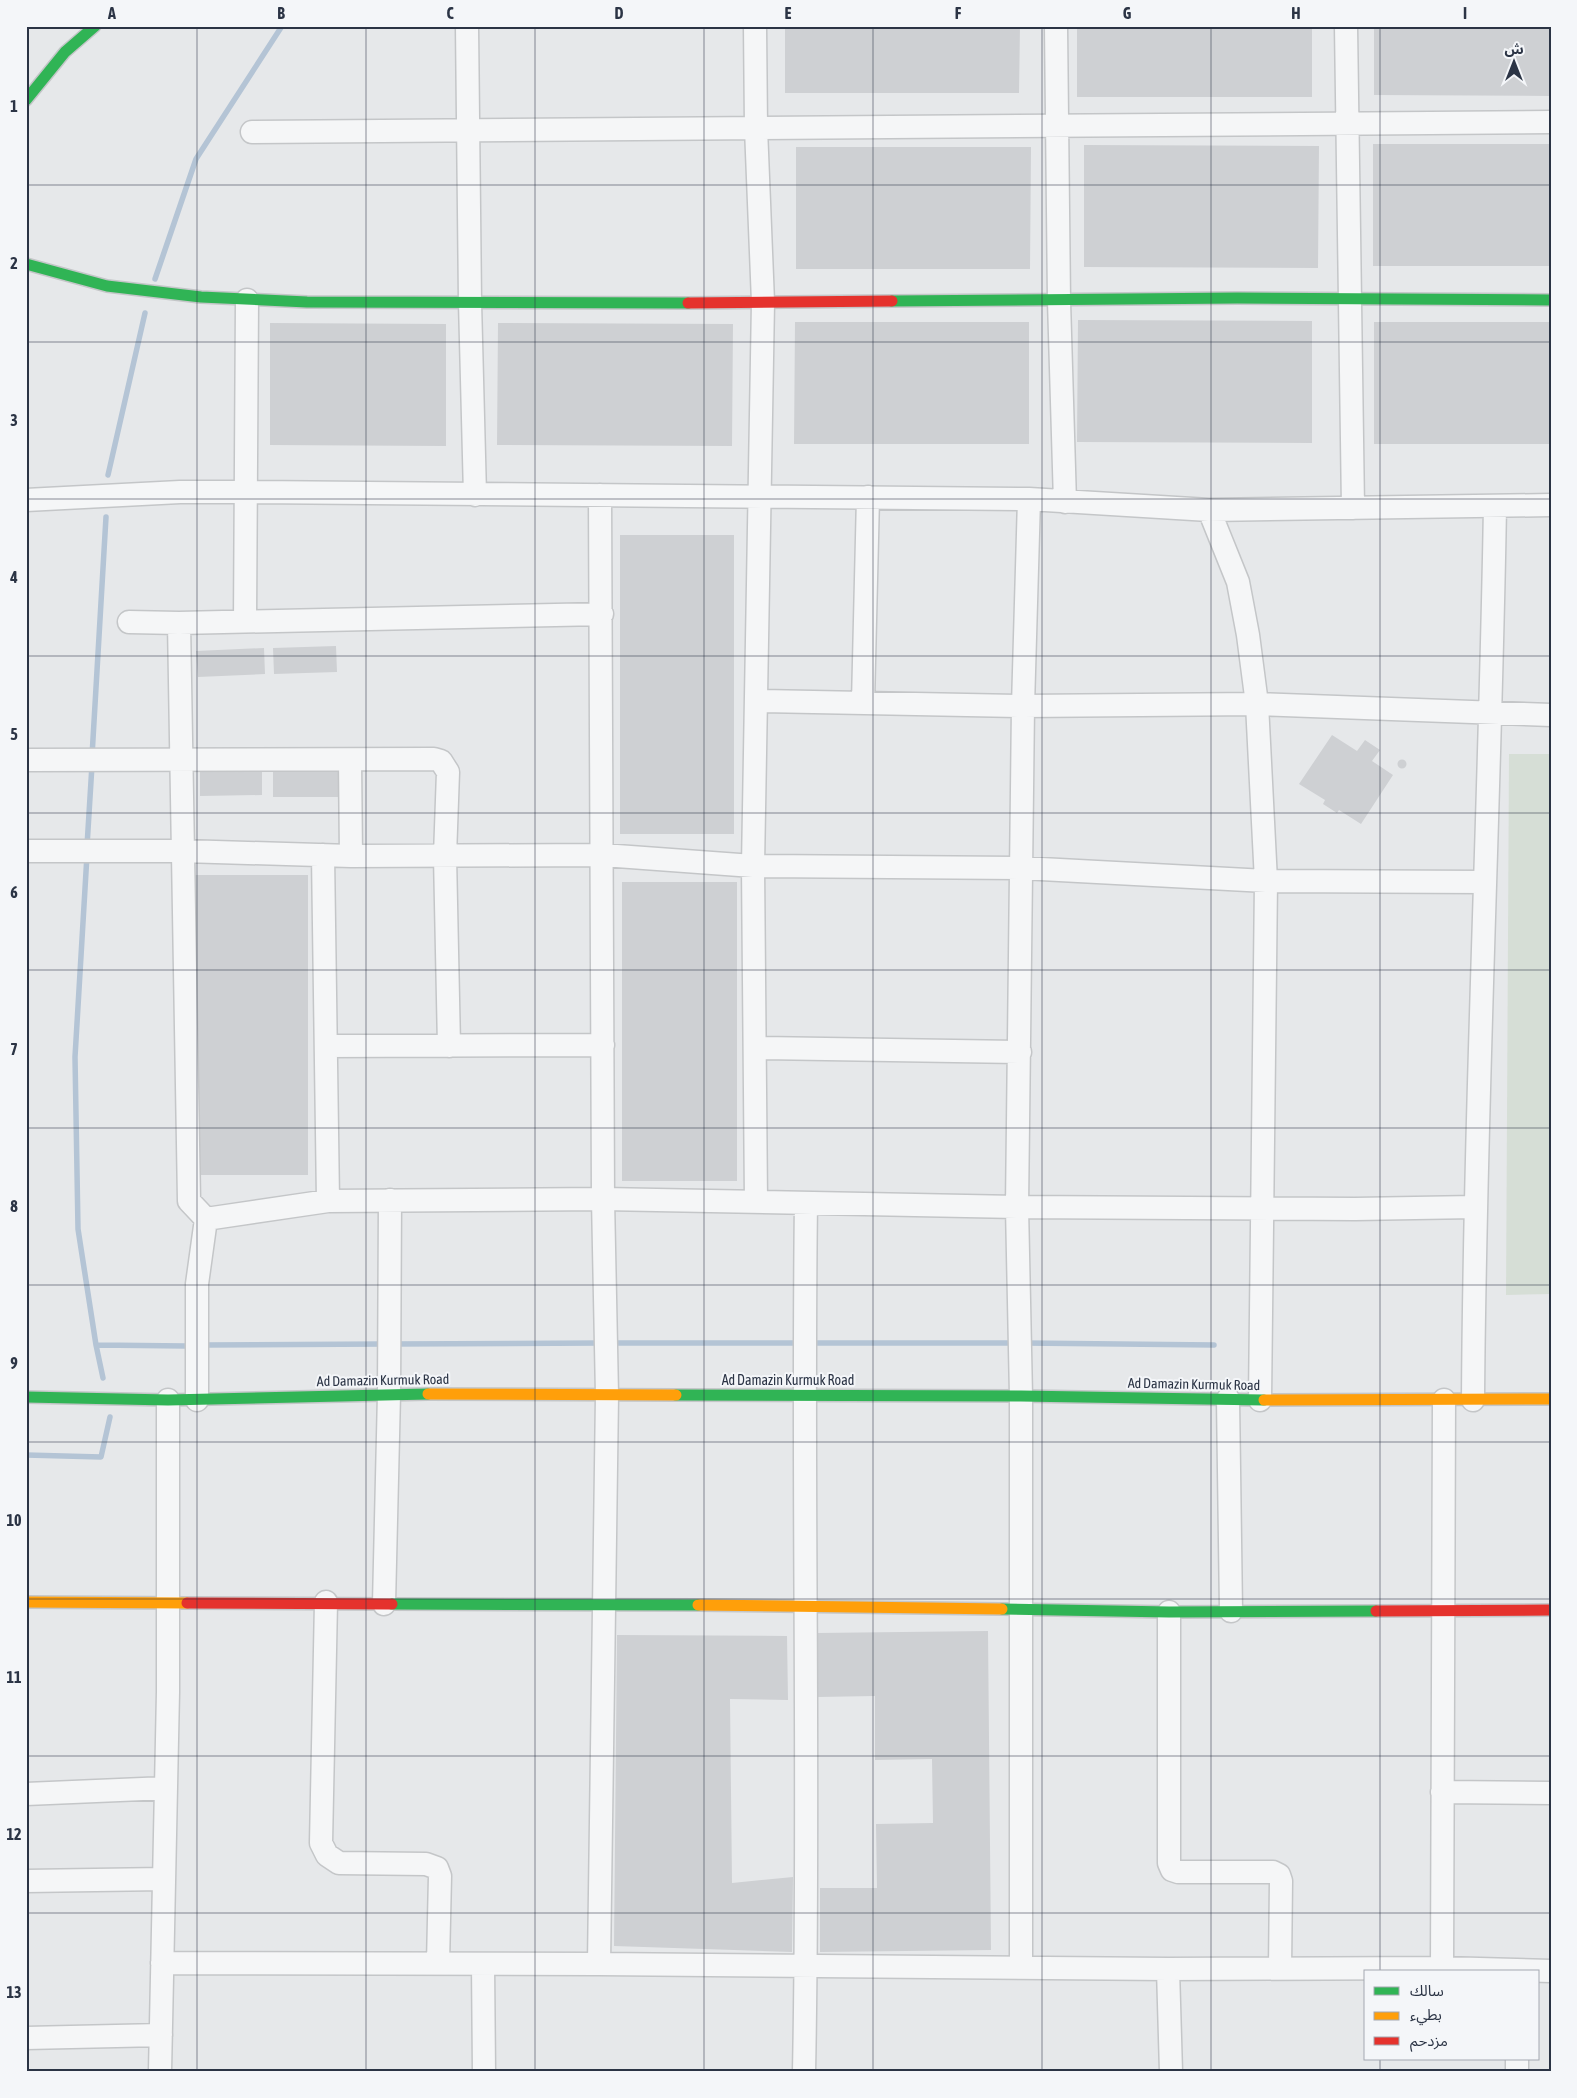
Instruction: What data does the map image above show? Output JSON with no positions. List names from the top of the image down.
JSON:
{
  "streets": {
    "main road": ["Ad Damazin Kurmuk Road"]
  },
  "legend": ["سالك", "بطيء", "مزدحم"],
  "north": "top",
  "grid": {
    "columns": [
      "A",
      "B",
      "C",
      "D",
      "E",
      "F",
      "G",
      "H",
      "I"
    ],
    "rows": [
      "1",
      "2",
      "3",
      "4",
      "5",
      "6",
      "7",
      "8",
      "9",
      "10",
      "11",
      "12",
      "13"
    ]
  }
}
